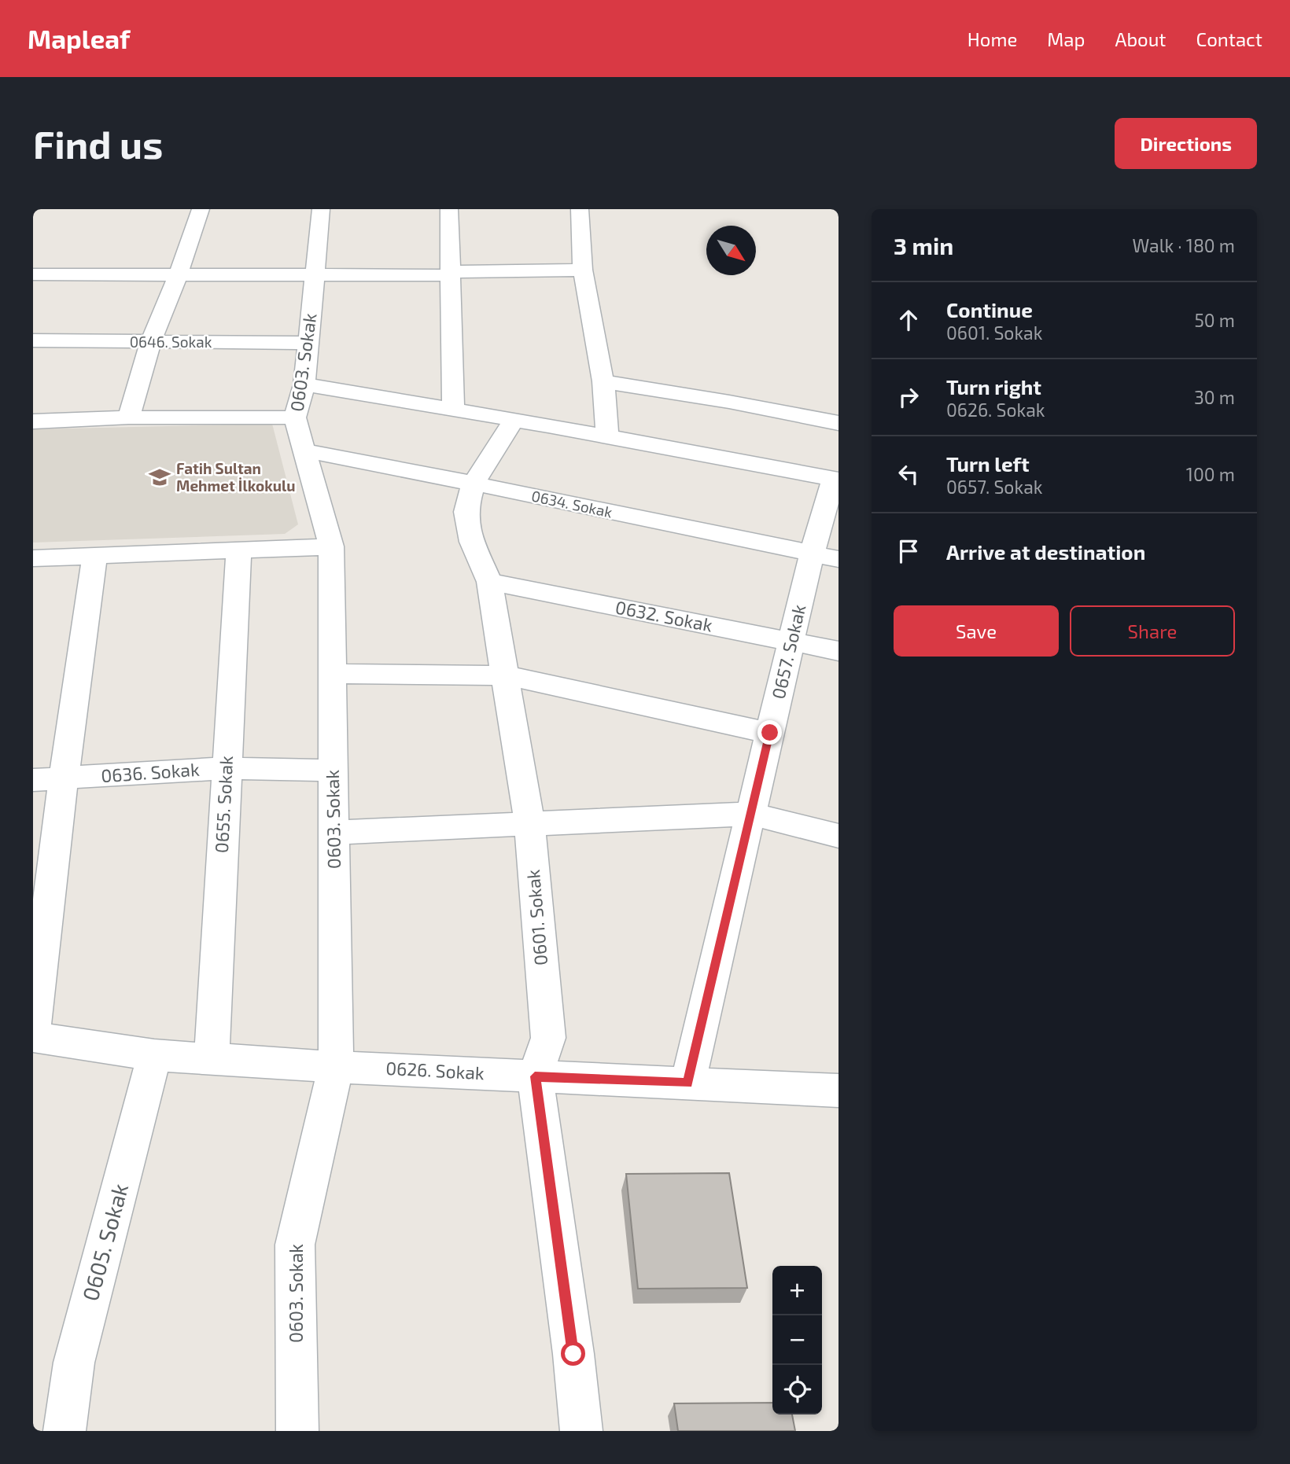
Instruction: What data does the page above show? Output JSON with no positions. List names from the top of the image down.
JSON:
{
  "streets": {
    "street": [
      "0646. Sokak",
      "0603. Sokak",
      "0634. Sokak",
      "0632. Sokak",
      "0657. Sokak",
      "0636. Sokak",
      "0655. Sokak",
      "0601. Sokak",
      "0626. Sokak",
      "0605. Sokak"
    ]
  },
  "crossings": [
    ["0646. Sokak", "0603. Sokak"],
    ["0603. Sokak", "0634. Sokak"],
    ["0603. Sokak", "0636. Sokak"],
    ["0603. Sokak", "0626. Sokak"],
    ["0634. Sokak", "0657. Sokak"],
    ["0634. Sokak", "0601. Sokak"],
    ["0632. Sokak", "0657. Sokak"],
    ["0632. Sokak", "0601. Sokak"],
    ["0657. Sokak", "0626. Sokak"],
    ["0636. Sokak", "0655. Sokak"],
    ["0655. Sokak", "0626. Sokak"],
    ["0601. Sokak", "0626. Sokak"],
    ["0626. Sokak", "0605. Sokak"]
  ],
  "places": {
    "school or university": ["Fatih Sultan Mehmet İlkokulu"]
  },
  "north": "bottom right",
  "page": {
    "header": "Mapleaf",
    "nav": [
      "Home",
      "Map",
      "About",
      "Contact"
    ],
    "buttons": [
      "Directions",
      ["Save", "Share"]
    ],
    "title": "Find us",
    "heading": ["3 min", "Walk · 180 m"],
    "list": [
      ["Continue", "0601. Sokak", "50 m"],
      ["Turn right", "0626. Sokak", "30 m"],
      ["Turn left", "0657. Sokak", "100 m"],
      "Arrive at destination"
    ],
    "map_buttons": ["+", "−"]
  }
}
